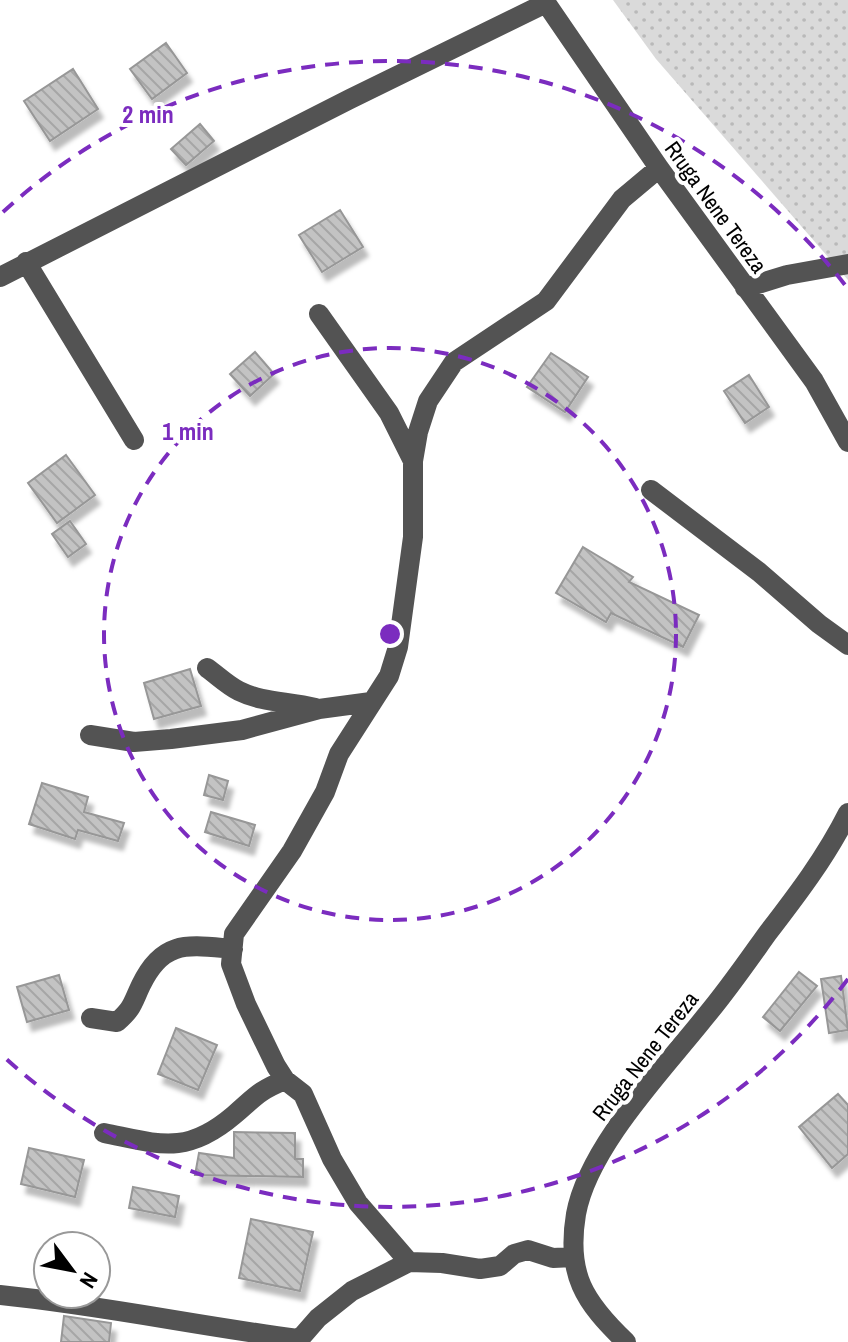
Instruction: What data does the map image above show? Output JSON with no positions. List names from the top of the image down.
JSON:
{
  "streets": {
    "street": ["Rruga Nene Tereza"]
  },
  "north": "bottom right",
  "rings": ["2 min", "1 min"]
}
